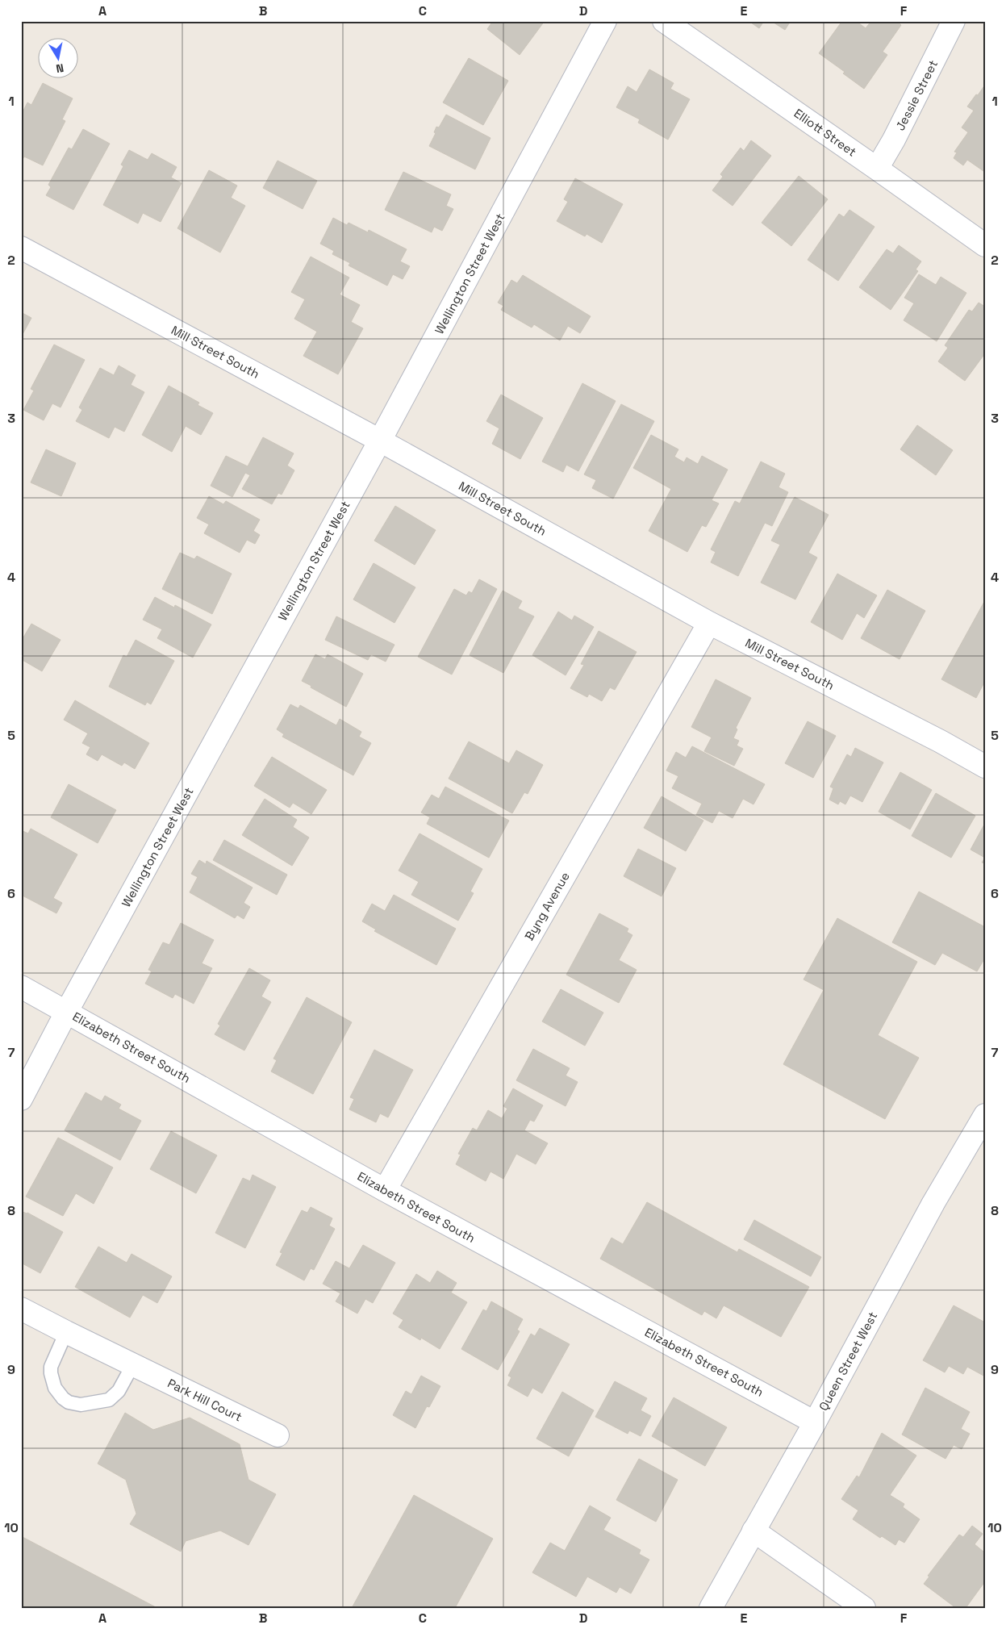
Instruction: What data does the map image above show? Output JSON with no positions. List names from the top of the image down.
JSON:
{
  "streets": {
    "street": [
      "Jessie Street",
      "Elliott Street",
      "Wellington Street West",
      "Mill Street South",
      "Byng Avenue",
      "Elizabeth Street South",
      "Queen Street West",
      "Park Hill Court"
    ]
  },
  "crossings": [
    ["Jessie Street", "Elliott Street"],
    ["Wellington Street West", "Mill Street South"],
    ["Wellington Street West", "Elizabeth Street South"],
    ["Mill Street South", "Byng Avenue"],
    ["Byng Avenue", "Elizabeth Street South"],
    ["Elizabeth Street South", "Queen Street West"]
  ],
  "north": "bottom",
  "grid": {
    "columns": [
      "A",
      "B",
      "C",
      "D",
      "E",
      "F"
    ],
    "rows": [
      "1",
      "2",
      "3",
      "4",
      "5",
      "6",
      "7",
      "8",
      "9",
      "10"
    ]
  }
}
